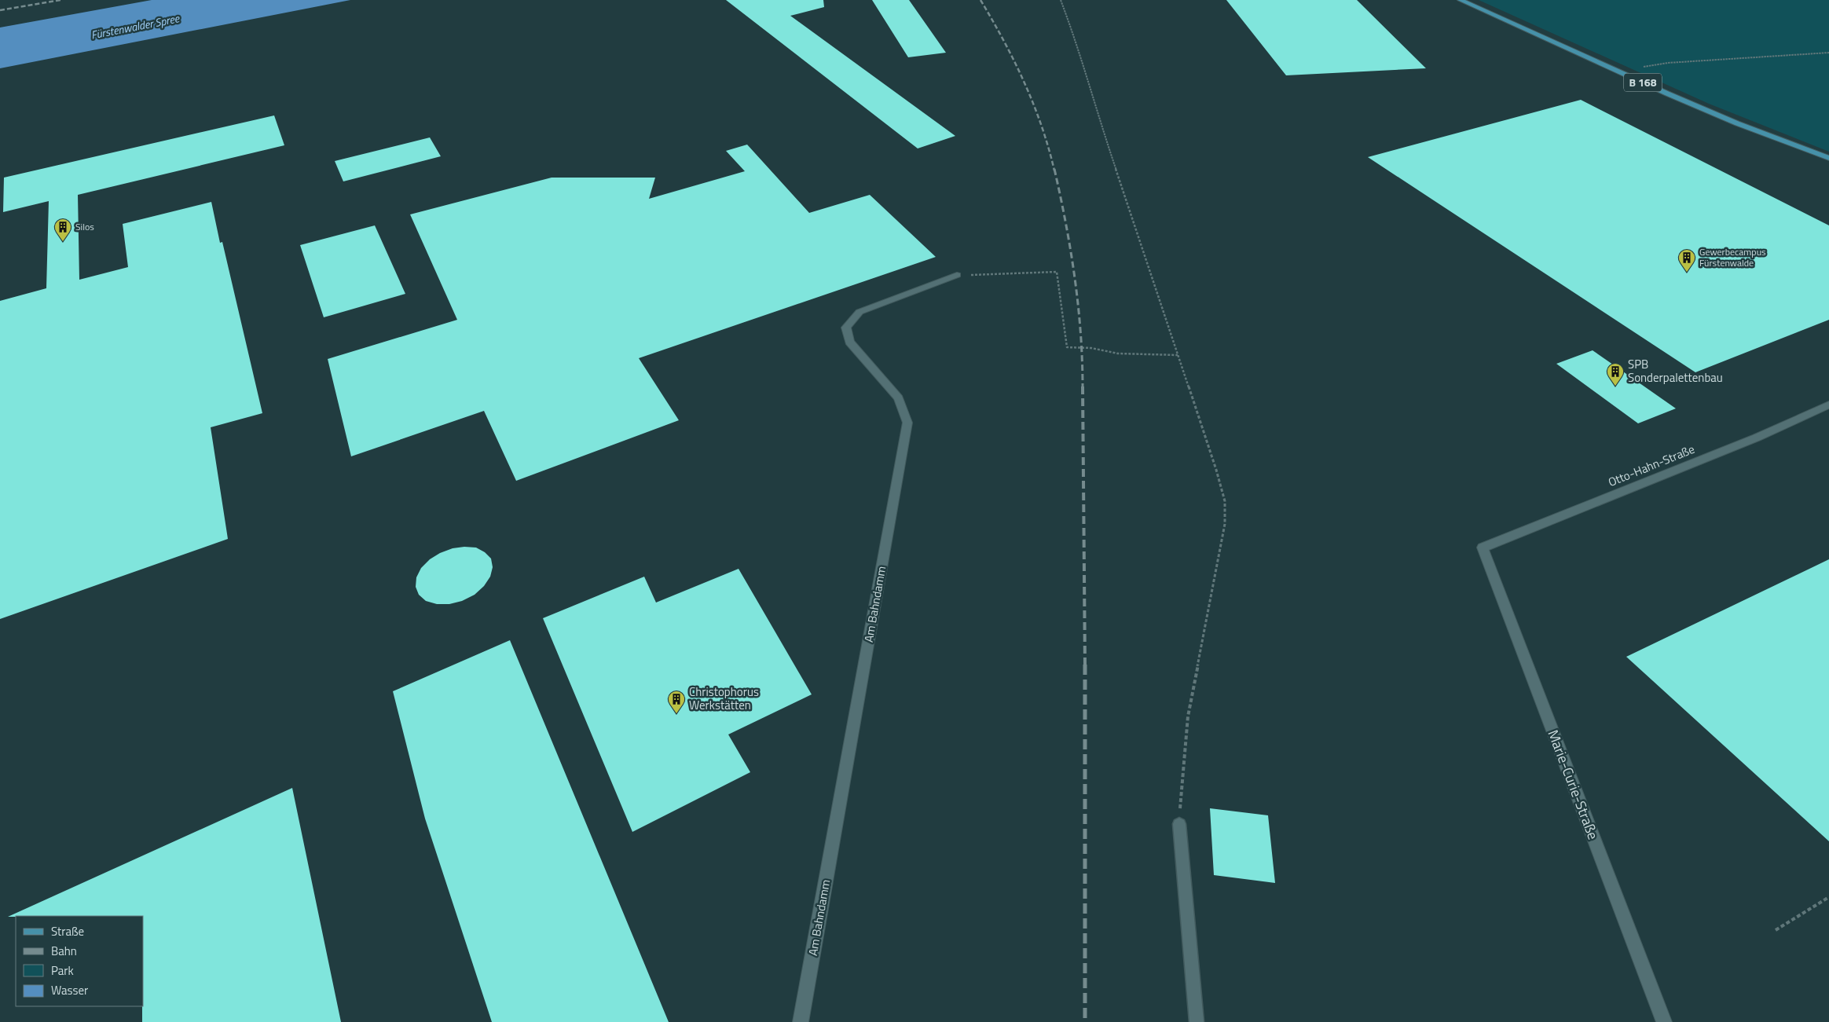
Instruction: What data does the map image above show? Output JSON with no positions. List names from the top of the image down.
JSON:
{
  "streets": {
    "main road": ["B 168"],
    "street": ["Otto-Hahn-Straße", "Am Bahndamm", "Marie-Curie-Straße"]
  },
  "crossings": [
    ["Otto-Hahn-Straße", "Marie-Curie-Straße"]
  ],
  "water": ["Fürstenwalder Spree"],
  "places": {
    "building": [
      "Silos",
      "Gewerbecampus Fürstenwalde",
      "SPB Sonderpalettenbau",
      "Christophorus Werkstätten"
    ]
  },
  "legend": [
    "Straße",
    "Bahn",
    "Park",
    "Wasser"
  ]
}
